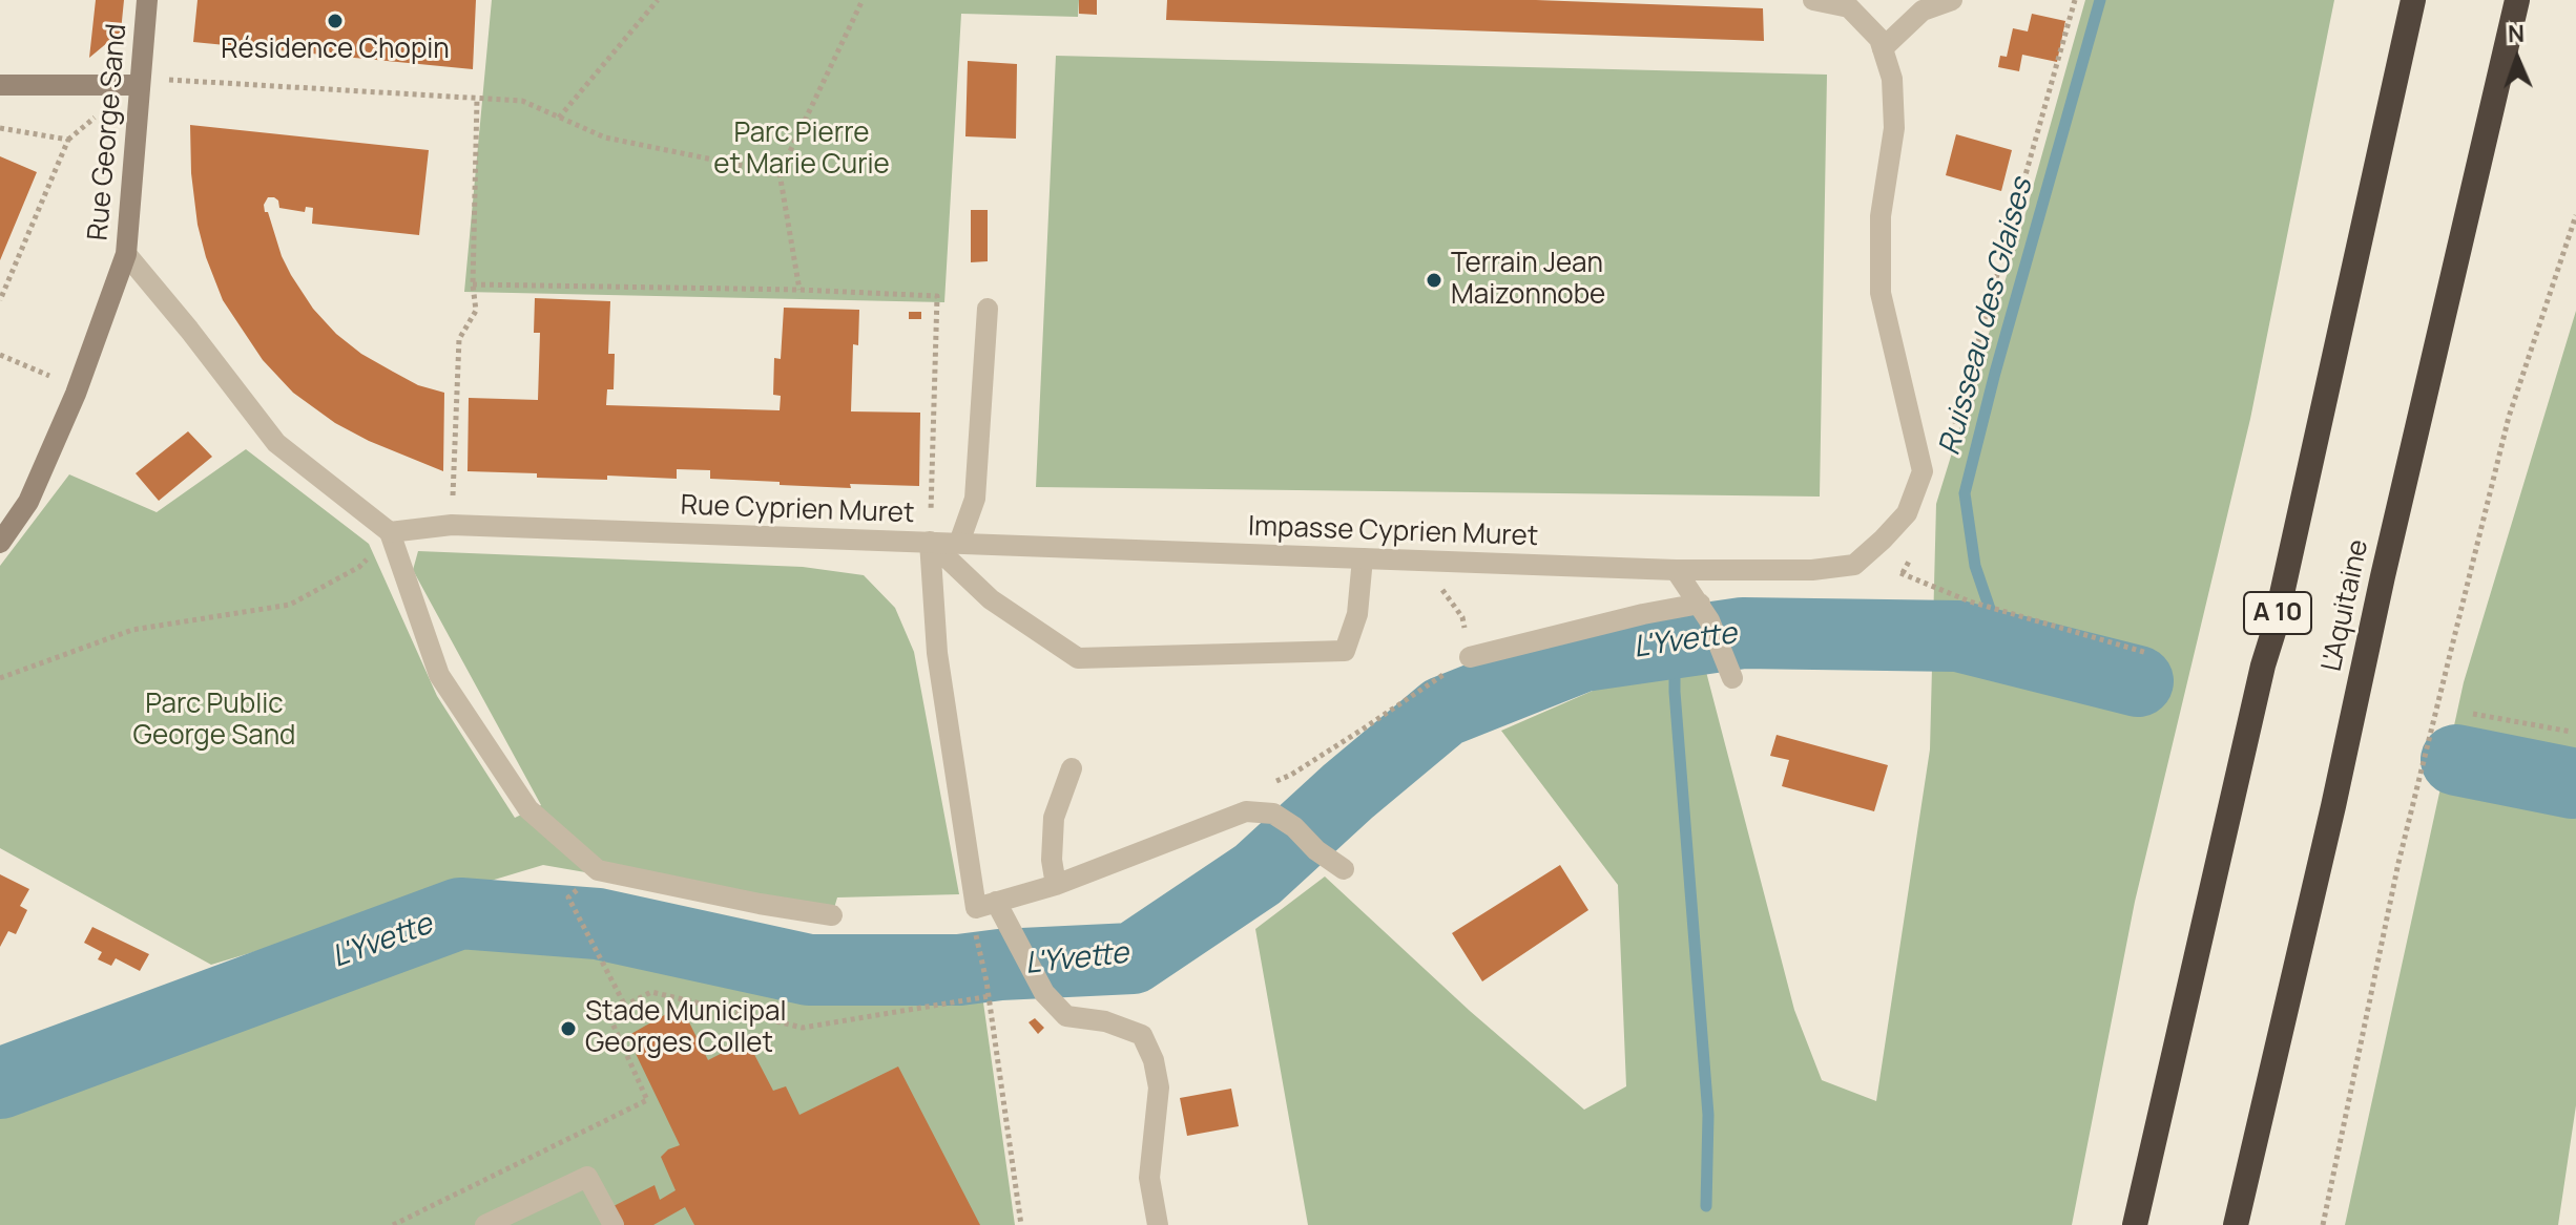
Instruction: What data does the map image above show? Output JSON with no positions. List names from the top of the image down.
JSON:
{
  "streets": {
    "highway": ["L'Aquitaine", "A 10"],
    "street": ["Rue George Sand", "Rue Cyprien Muret", "Impasse Cyprien Muret"]
  },
  "crossings": [
    ["Rue Cyprien Muret", "Impasse Cyprien Muret"]
  ],
  "water": ["Ruisseau des Glaises", "L'Yvette"],
  "parks": ["Parc Pierre et Marie Curie", "Parc Public George Sand"],
  "places": ["Résidence Chopin", "Terrain Jean Maizonnobe", "Stade Municipal Georges Collet"],
  "north": "top"
}
